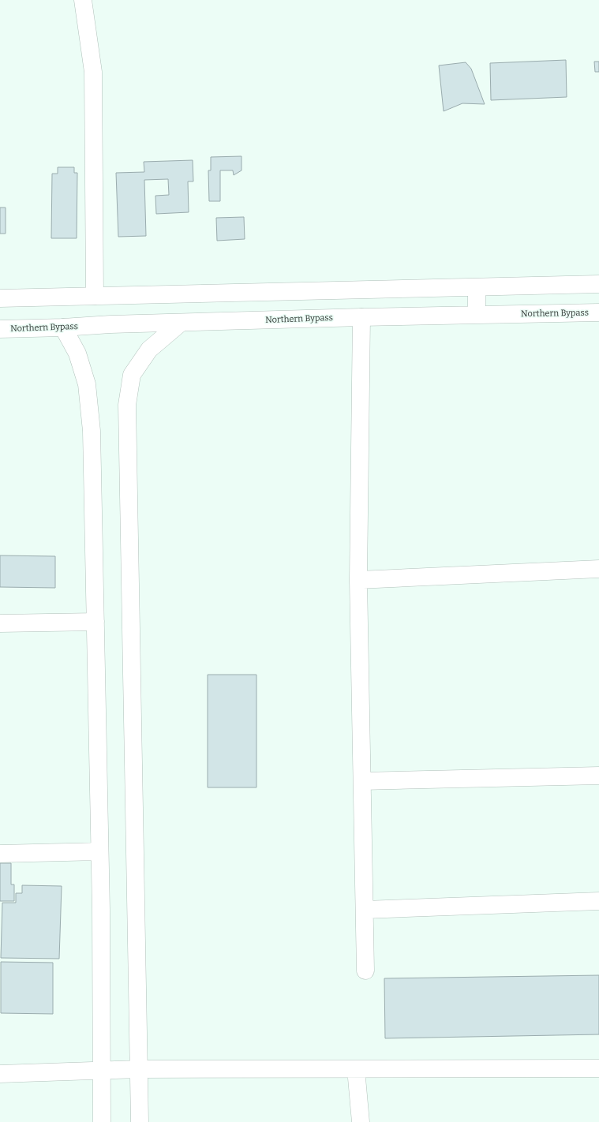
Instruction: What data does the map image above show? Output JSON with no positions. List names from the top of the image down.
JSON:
{
  "streets": {
    "street": ["Northern Bypass"]
  }
}
